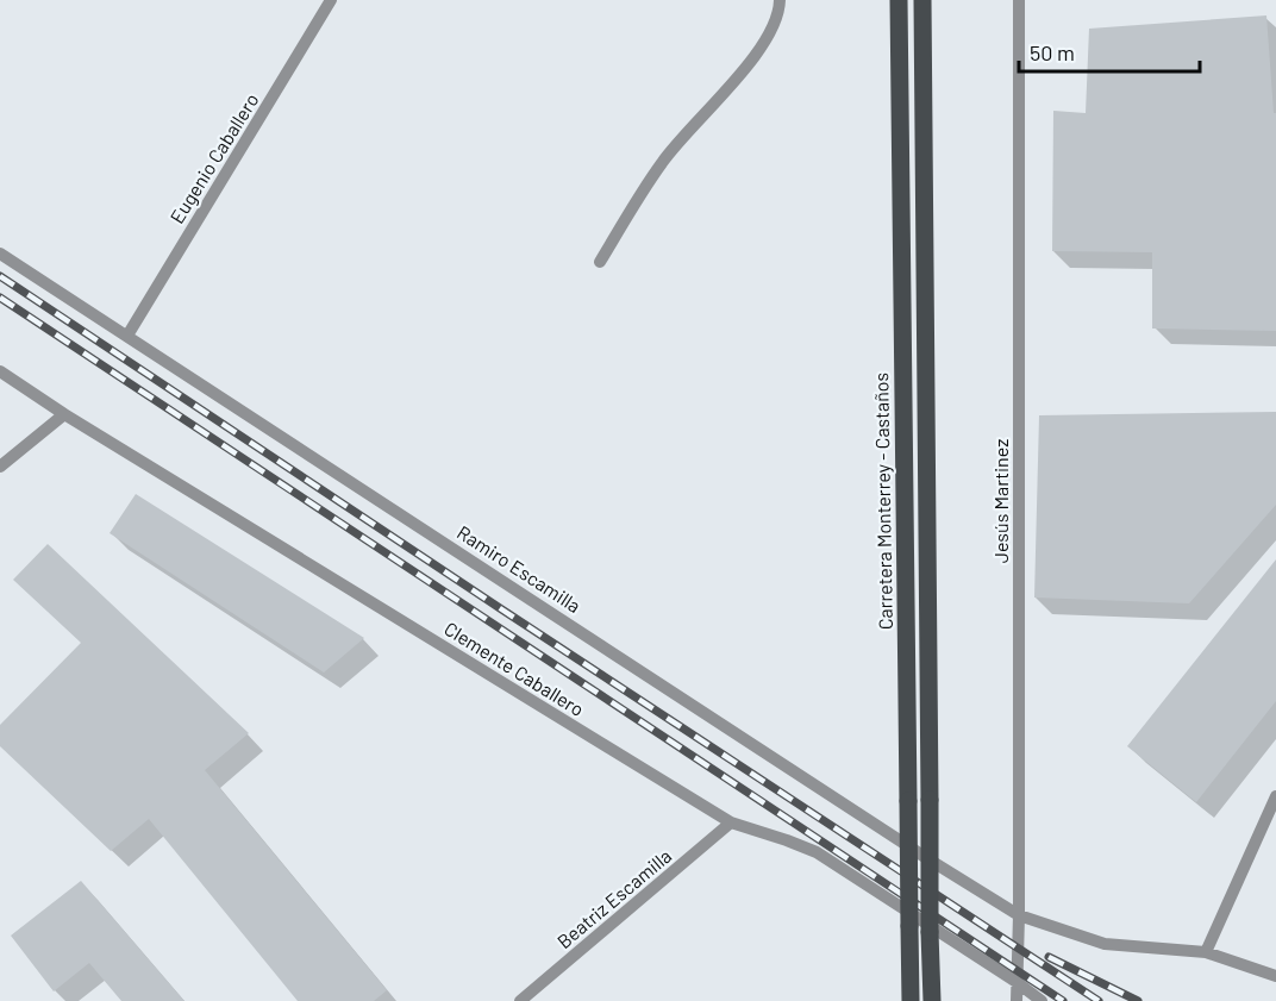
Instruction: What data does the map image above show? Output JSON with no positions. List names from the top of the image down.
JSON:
{
  "streets": {
    "main road": ["Carretera Monterrey - Castaños"],
    "lane": [
      "Eugenio Caballero",
      "Jesús Martinez",
      "Ramiro Escamilla",
      "Clemente Caballero",
      "Beatriz Escamilla"
    ]
  },
  "crossings": [
    ["Eugenio Caballero", "Ramiro Escamilla"],
    ["Jesús Martinez", "Ramiro Escamilla"],
    ["Jesús Martinez", "Clemente Caballero"],
    ["Clemente Caballero", "Beatriz Escamilla"]
  ],
  "scale_bar": "50 m"
}
